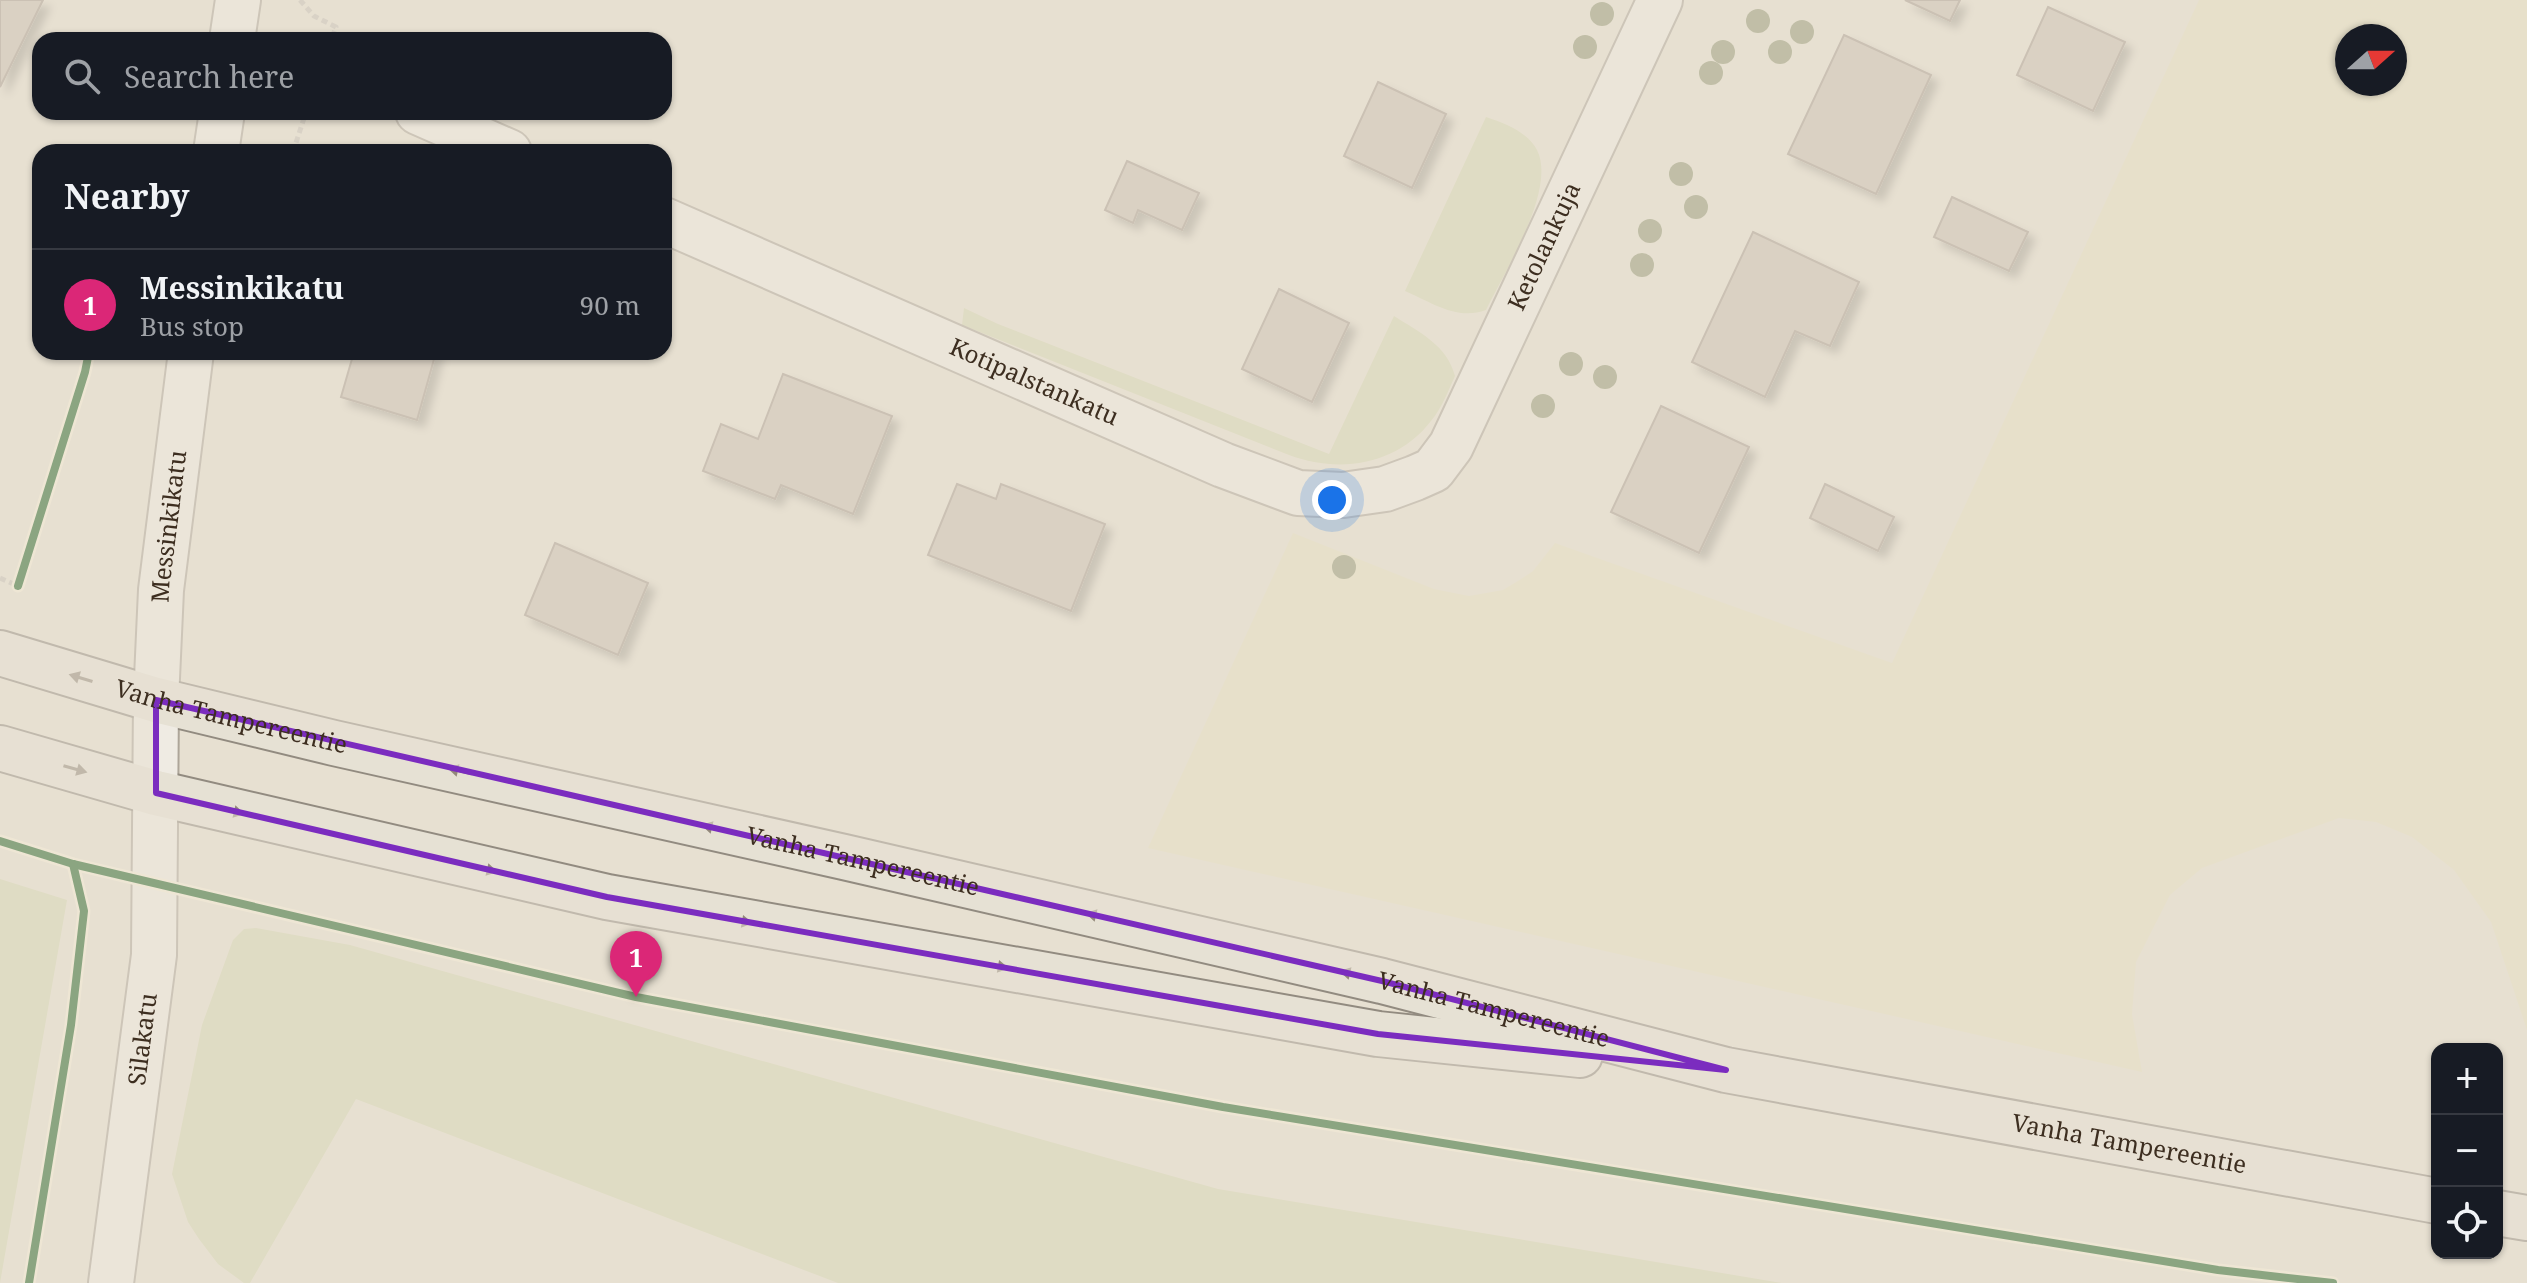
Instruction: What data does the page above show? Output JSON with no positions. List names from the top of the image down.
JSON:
{
  "streets": {
    "main road": ["Vanha Tampereentie"],
    "street": [
      "Ketolankuja",
      "Kotipalstankatu",
      "Messinkikatu",
      "Silakatu"
    ]
  },
  "crossings": [
    ["Ketolankuja", "Kotipalstankatu"],
    ["Messinkikatu", "Vanha Tampereentie"],
    ["Messinkikatu", "Silakatu"],
    ["Vanha Tampereentie", "Silakatu"]
  ],
  "north": "right",
  "page": {
    "search": "Search here",
    "heading": "Nearby",
    "list": [
      {
        "mark": "1",
        "name": "Messinkikatu",
        "note": "Bus stop",
        "value": "90 m"
      }
    ],
    "pins": "1",
    "map_buttons": ["+", "−"]
  }
}
